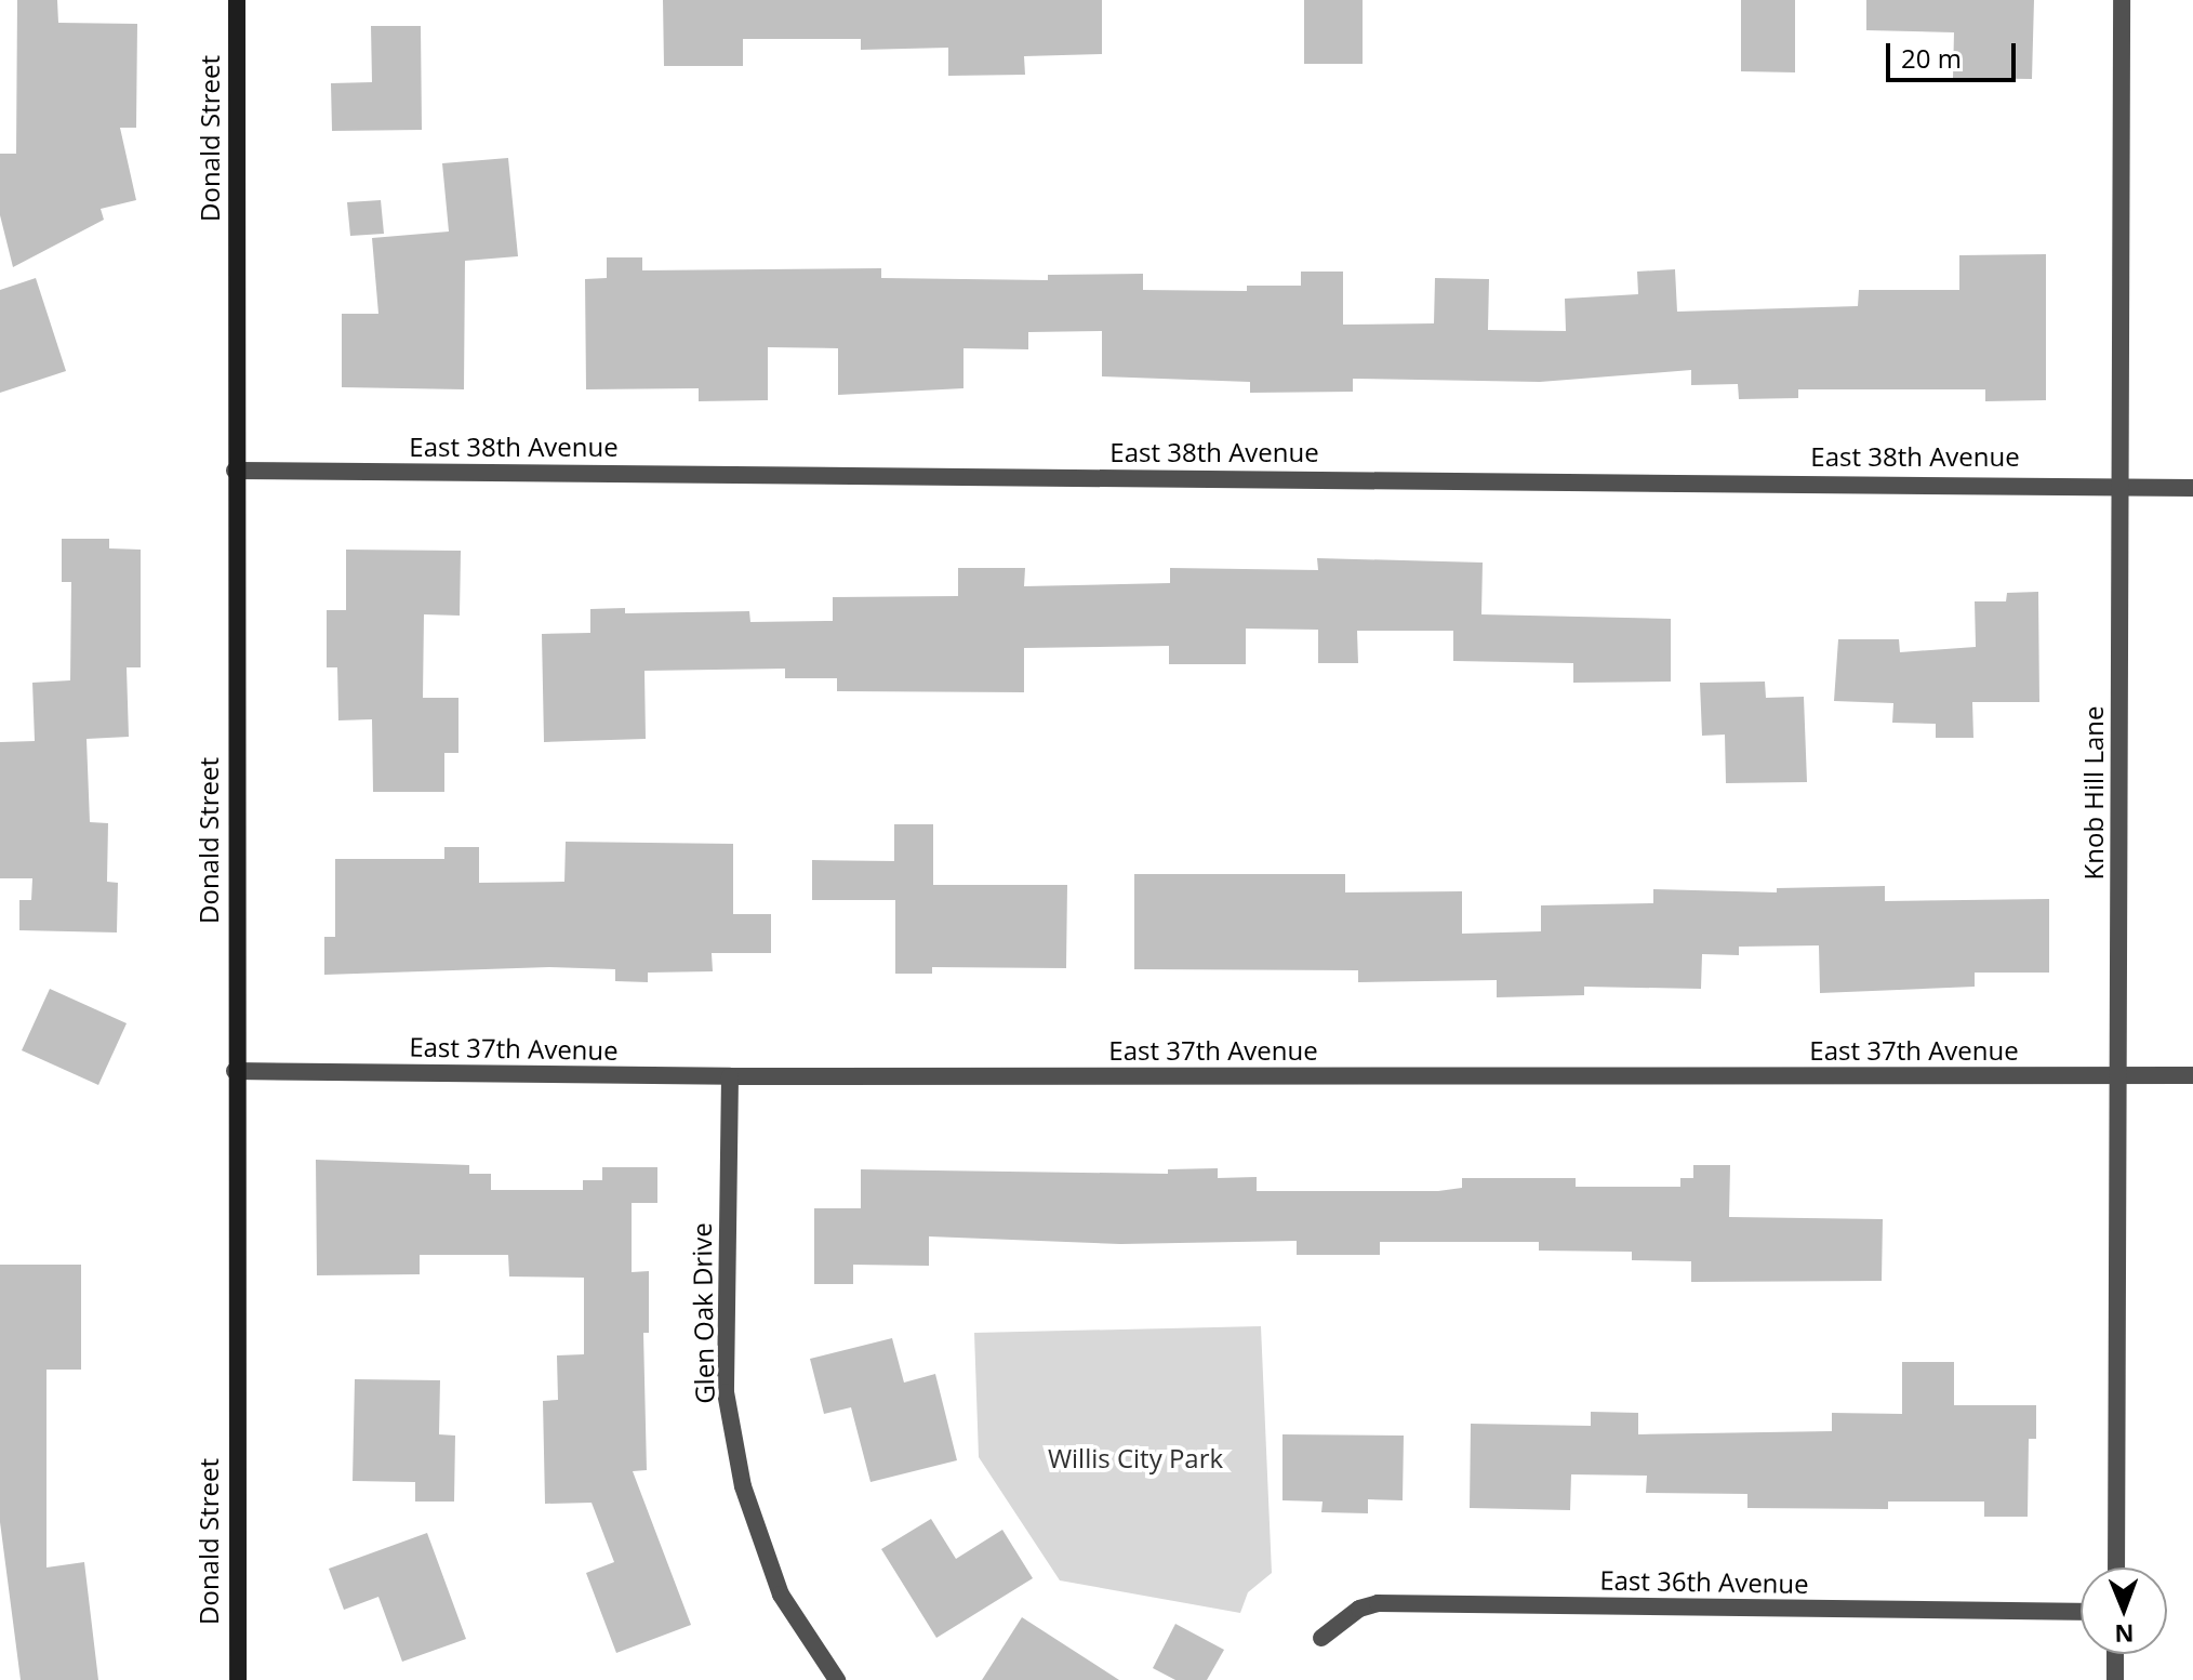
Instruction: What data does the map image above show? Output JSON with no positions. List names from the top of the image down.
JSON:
{
  "streets": {
    "street": [
      "Donald Street",
      "East 38th Avenue",
      "Knob Hill Lane",
      "East 37th Avenue",
      "Glen Oak Drive",
      "East 36th Avenue"
    ]
  },
  "crossings": [
    ["Donald Street", "East 38th Avenue"],
    ["Donald Street", "East 37th Avenue"],
    ["East 38th Avenue", "Knob Hill Lane"],
    ["Knob Hill Lane", "East 37th Avenue"],
    ["East 37th Avenue", "Glen Oak Drive"]
  ],
  "parks": ["Willis City Park"],
  "scale_bar": "20 m",
  "north": "bottom"
}
